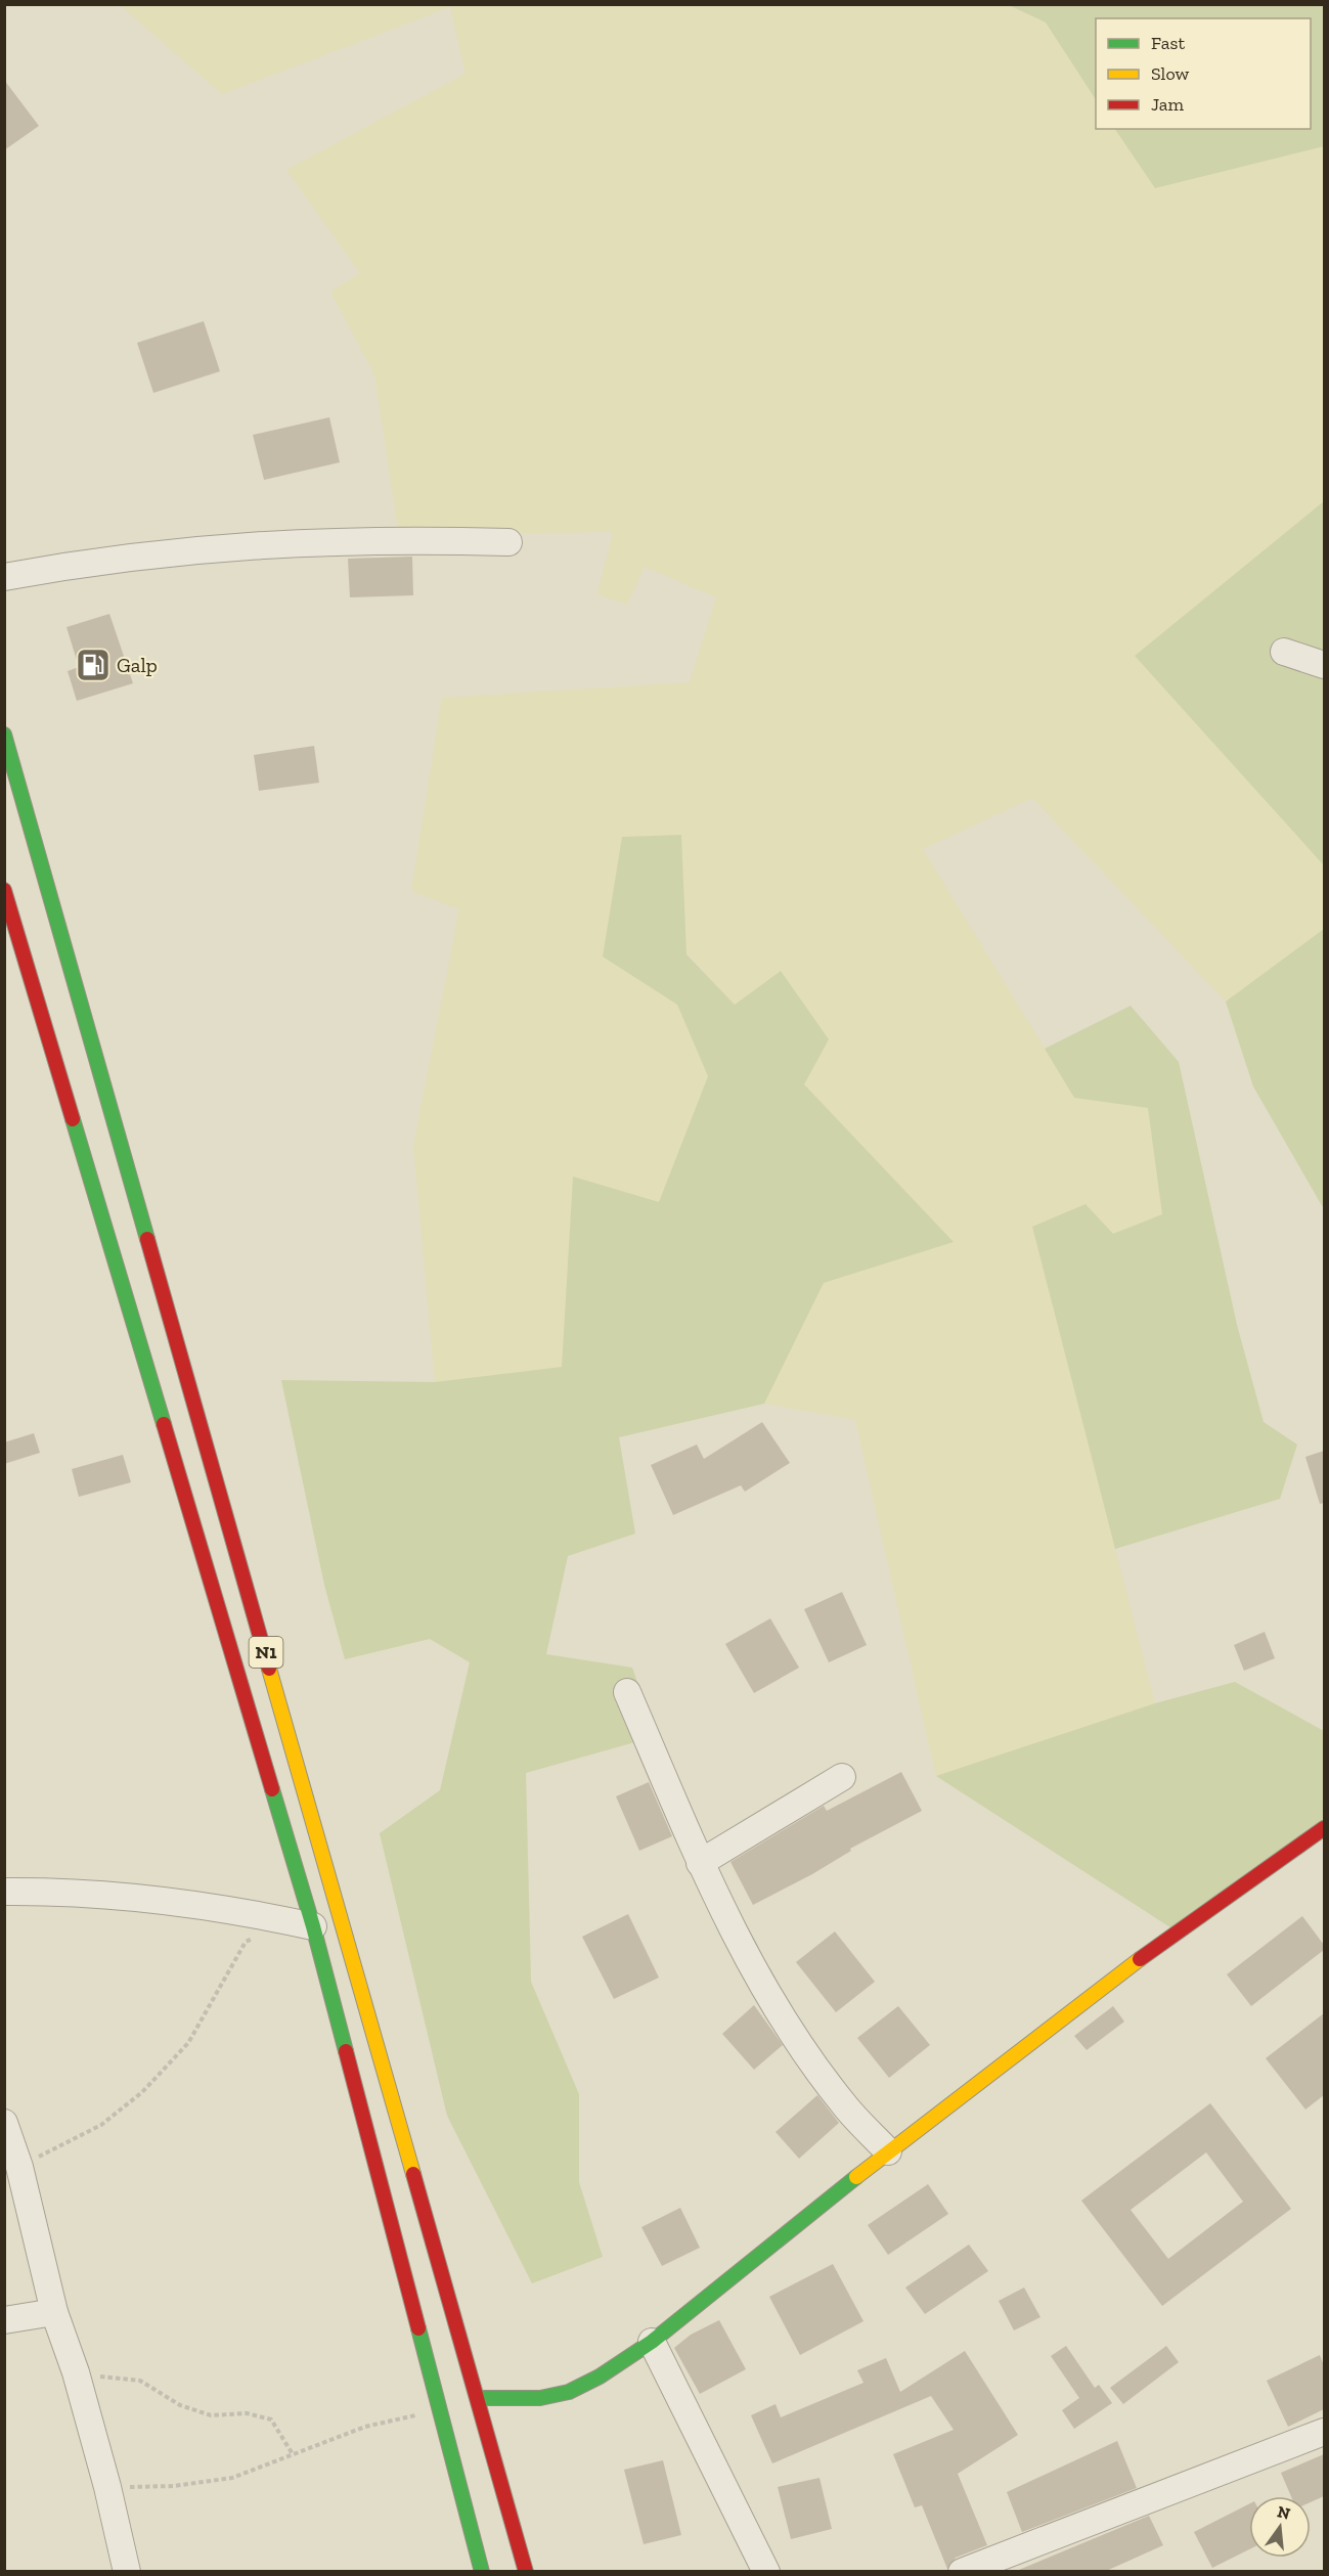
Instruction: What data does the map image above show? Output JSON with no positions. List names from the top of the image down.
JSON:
{
  "streets": {
    "main road": ["N1"]
  },
  "places": {
    "fuel station": ["Galp"]
  },
  "legend": ["Fast", "Slow", "Jam"],
  "north": "top"
}
